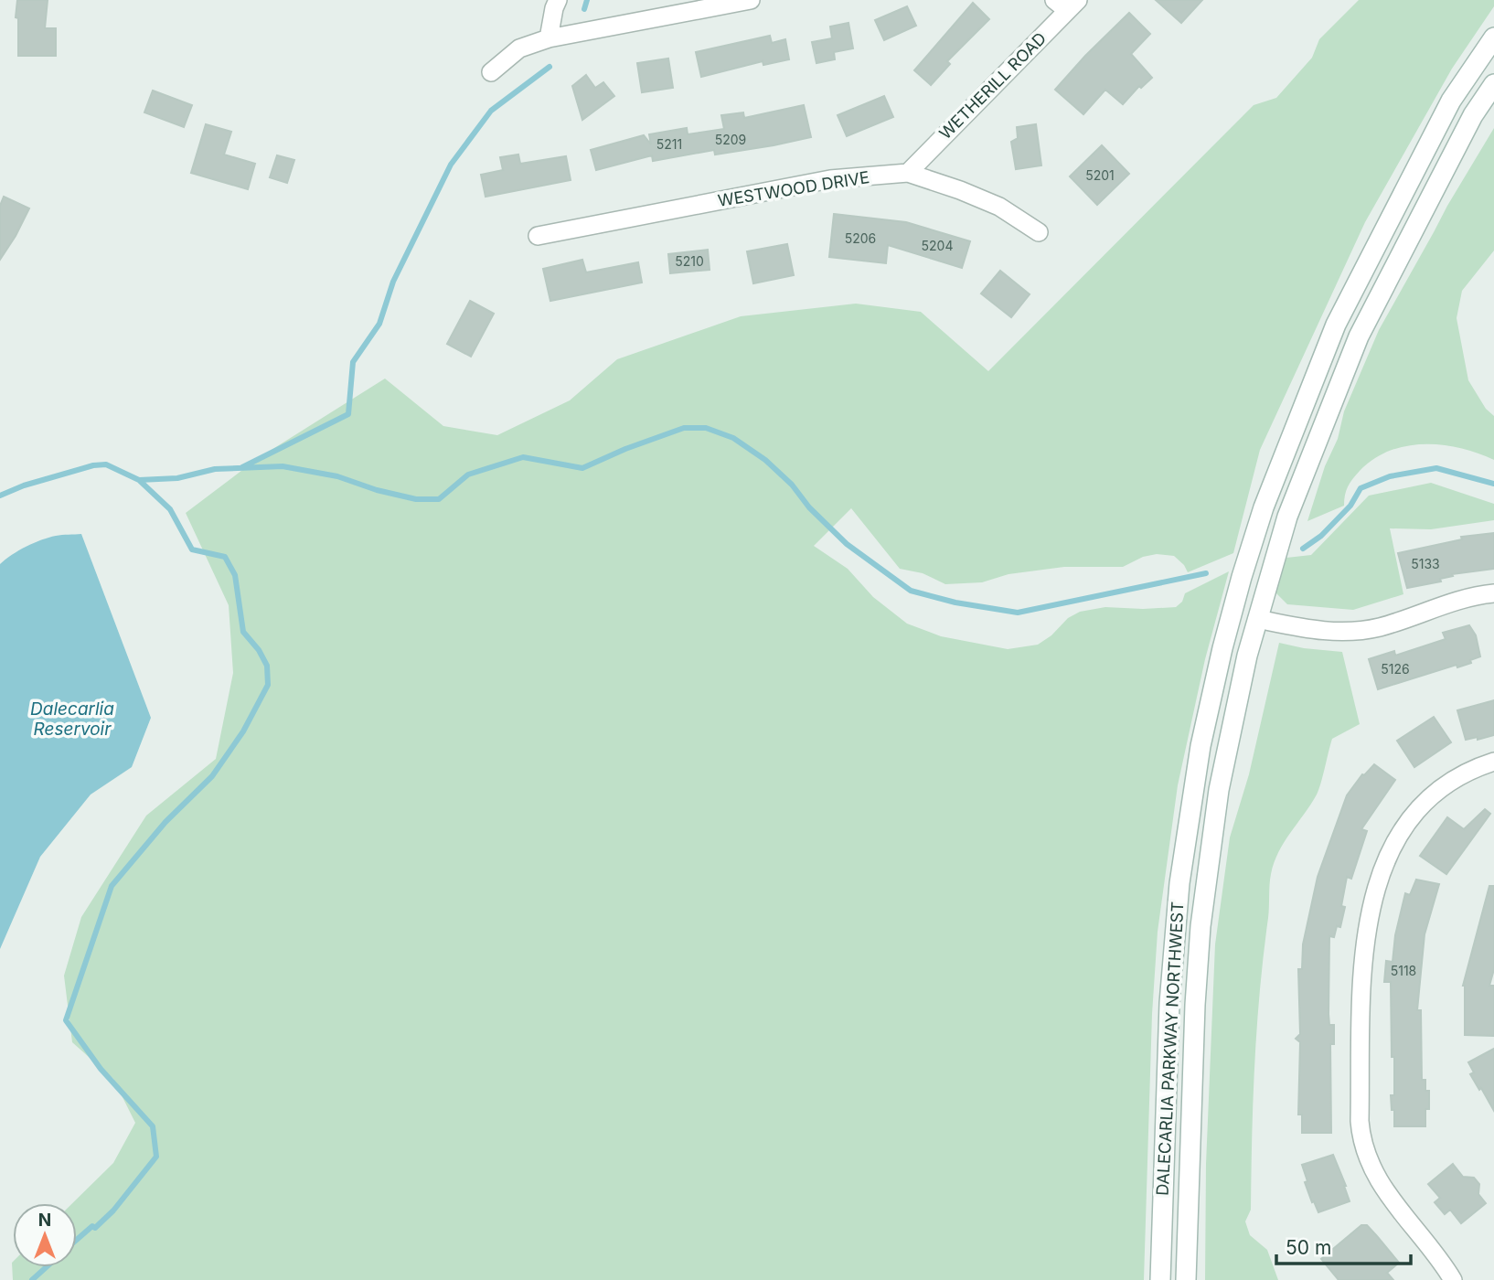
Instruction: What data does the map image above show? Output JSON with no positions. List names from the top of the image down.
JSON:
{
  "streets": {
    "main road": ["DALECARLIA PARKWAY NORTHWEST"],
    "street": ["WETHERILL ROAD", "WESTWOOD DRIVE"]
  },
  "crossings": [
    ["WETHERILL ROAD", "WESTWOOD DRIVE"]
  ],
  "water": ["Dalecarlia Reservoir"],
  "house_numbers": [
    "5209",
    "5211",
    "5201",
    "5206",
    "5204",
    "5210",
    "5133",
    "5126",
    "5118"
  ],
  "scale_bar": "50 m",
  "north": "top"
}
